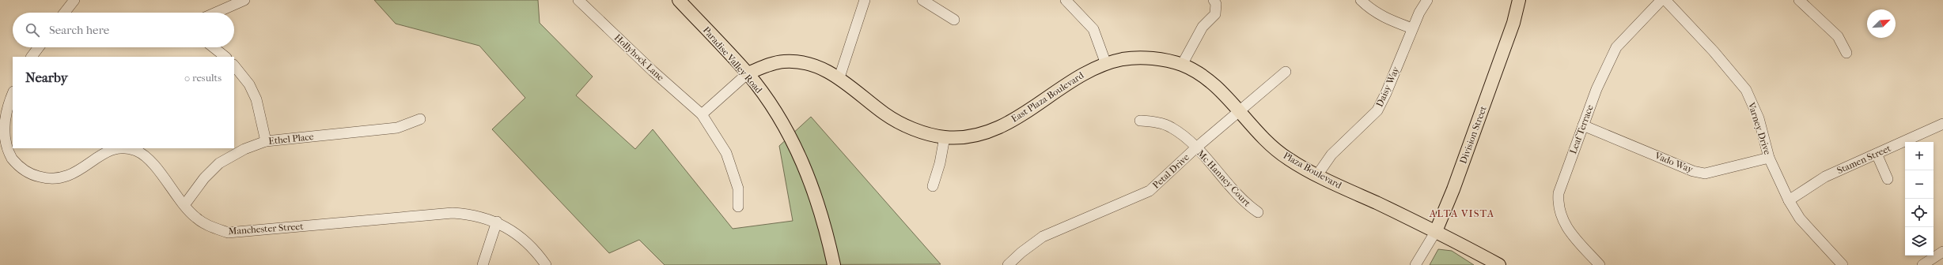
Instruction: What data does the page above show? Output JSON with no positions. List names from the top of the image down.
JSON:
{
  "streets": {
    "main road": [
      "Paradise Valley Road",
      "East Plaza Boulevard",
      "Division Street",
      "Plaza Boulevard"
    ],
    "street": [
      "Hollyhock Lane",
      "Daisy Way",
      "Varney Drive",
      "Leaf Terrace",
      "Ethel Place",
      "Stamen Street",
      "Vado Way",
      "Petal Drive",
      "Mc Hanney Court",
      "Manchester Street"
    ]
  },
  "crossings": [
    ["Paradise Valley Road", "East Plaza Boulevard"],
    ["Daisy Way", "Plaza Boulevard"],
    ["East Plaza Boulevard", "Plaza Boulevard"],
    ["Varney Drive", "Stamen Street"],
    ["Varney Drive", "Vado Way"],
    ["Leaf Terrace", "Vado Way"],
    ["Division Street", "Plaza Boulevard"],
    ["Ethel Place", "Manchester Street"],
    ["Plaza Boulevard", "Petal Drive"],
    ["Petal Drive", "Mc Hanney Court"]
  ],
  "districts": ["ALTA VISTA"],
  "north": "top right",
  "page": {
    "search": "Search here",
    "heading": ["Nearby", "0 results"],
    "map_buttons": ["+", "−"]
  }
}
